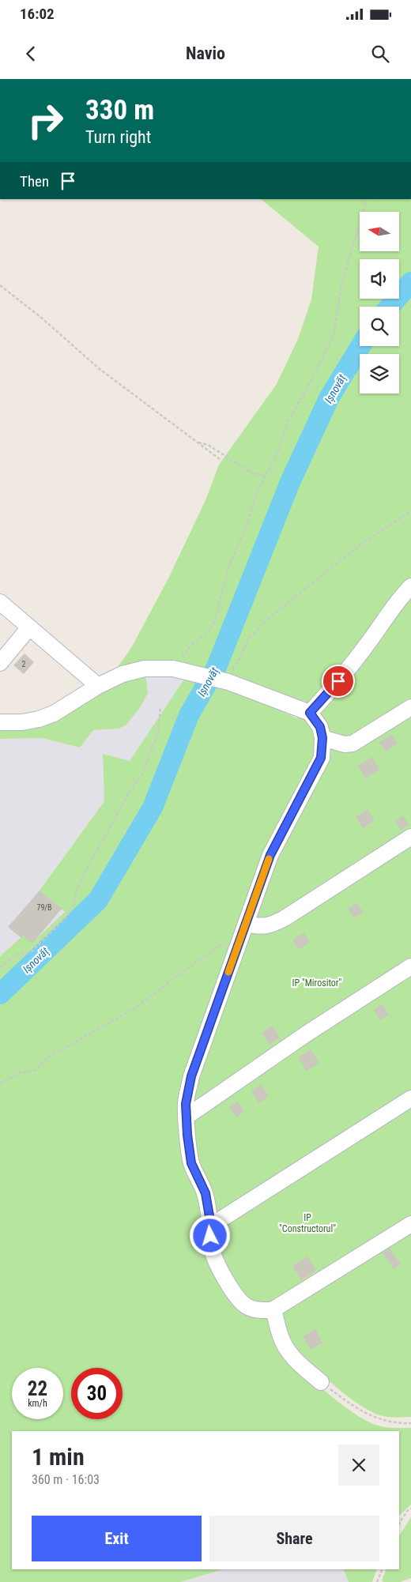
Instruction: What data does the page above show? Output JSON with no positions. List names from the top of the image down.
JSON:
{
  "water": ["Ișnovăț"],
  "parks": ["IP \"Mirositor\"", "IP \"Constructorul\""],
  "house_numbers": ["2", "79/B"],
  "north": "left",
  "page": {
    "status": "16:02",
    "header": "Navio",
    "turn": ["330 m", "Turn right"],
    "then": "Then",
    "speed": "22 km/h",
    "limit": "30",
    "heading": ["1 min", "360 m · 16:03"],
    "buttons": ["Exit", "Share"]
  }
}
